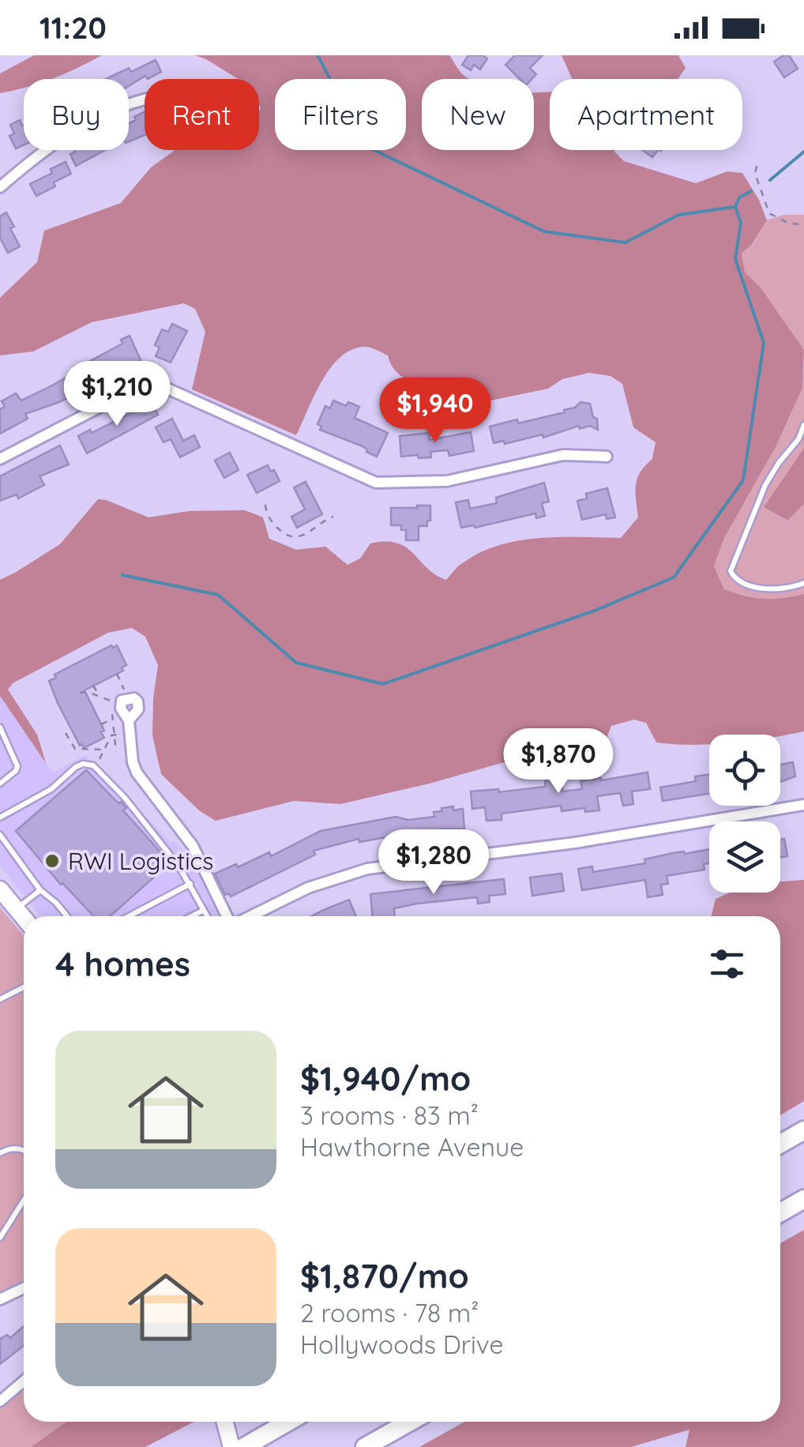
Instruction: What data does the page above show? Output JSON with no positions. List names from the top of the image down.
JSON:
{
  "places": ["RWI Logistics"],
  "page": {
    "status": "11:20",
    "chip": [
      "Buy",
      "Rent",
      "Filters",
      "New",
      "Apartment"
    ],
    "price": [
      "$1,210",
      "$1,940",
      "$1,870",
      "$1,280"
    ],
    "heading": "4 homes",
    "list": [
      {
        "name": "$1,940/mo",
        "note": "3 rooms · 83 m² · Hawthorne Avenue"
      },
      {
        "name": "$1,870/mo",
        "note": "2 rooms · 78 m² · Hollywoods Drive"
      }
    ]
  }
}
